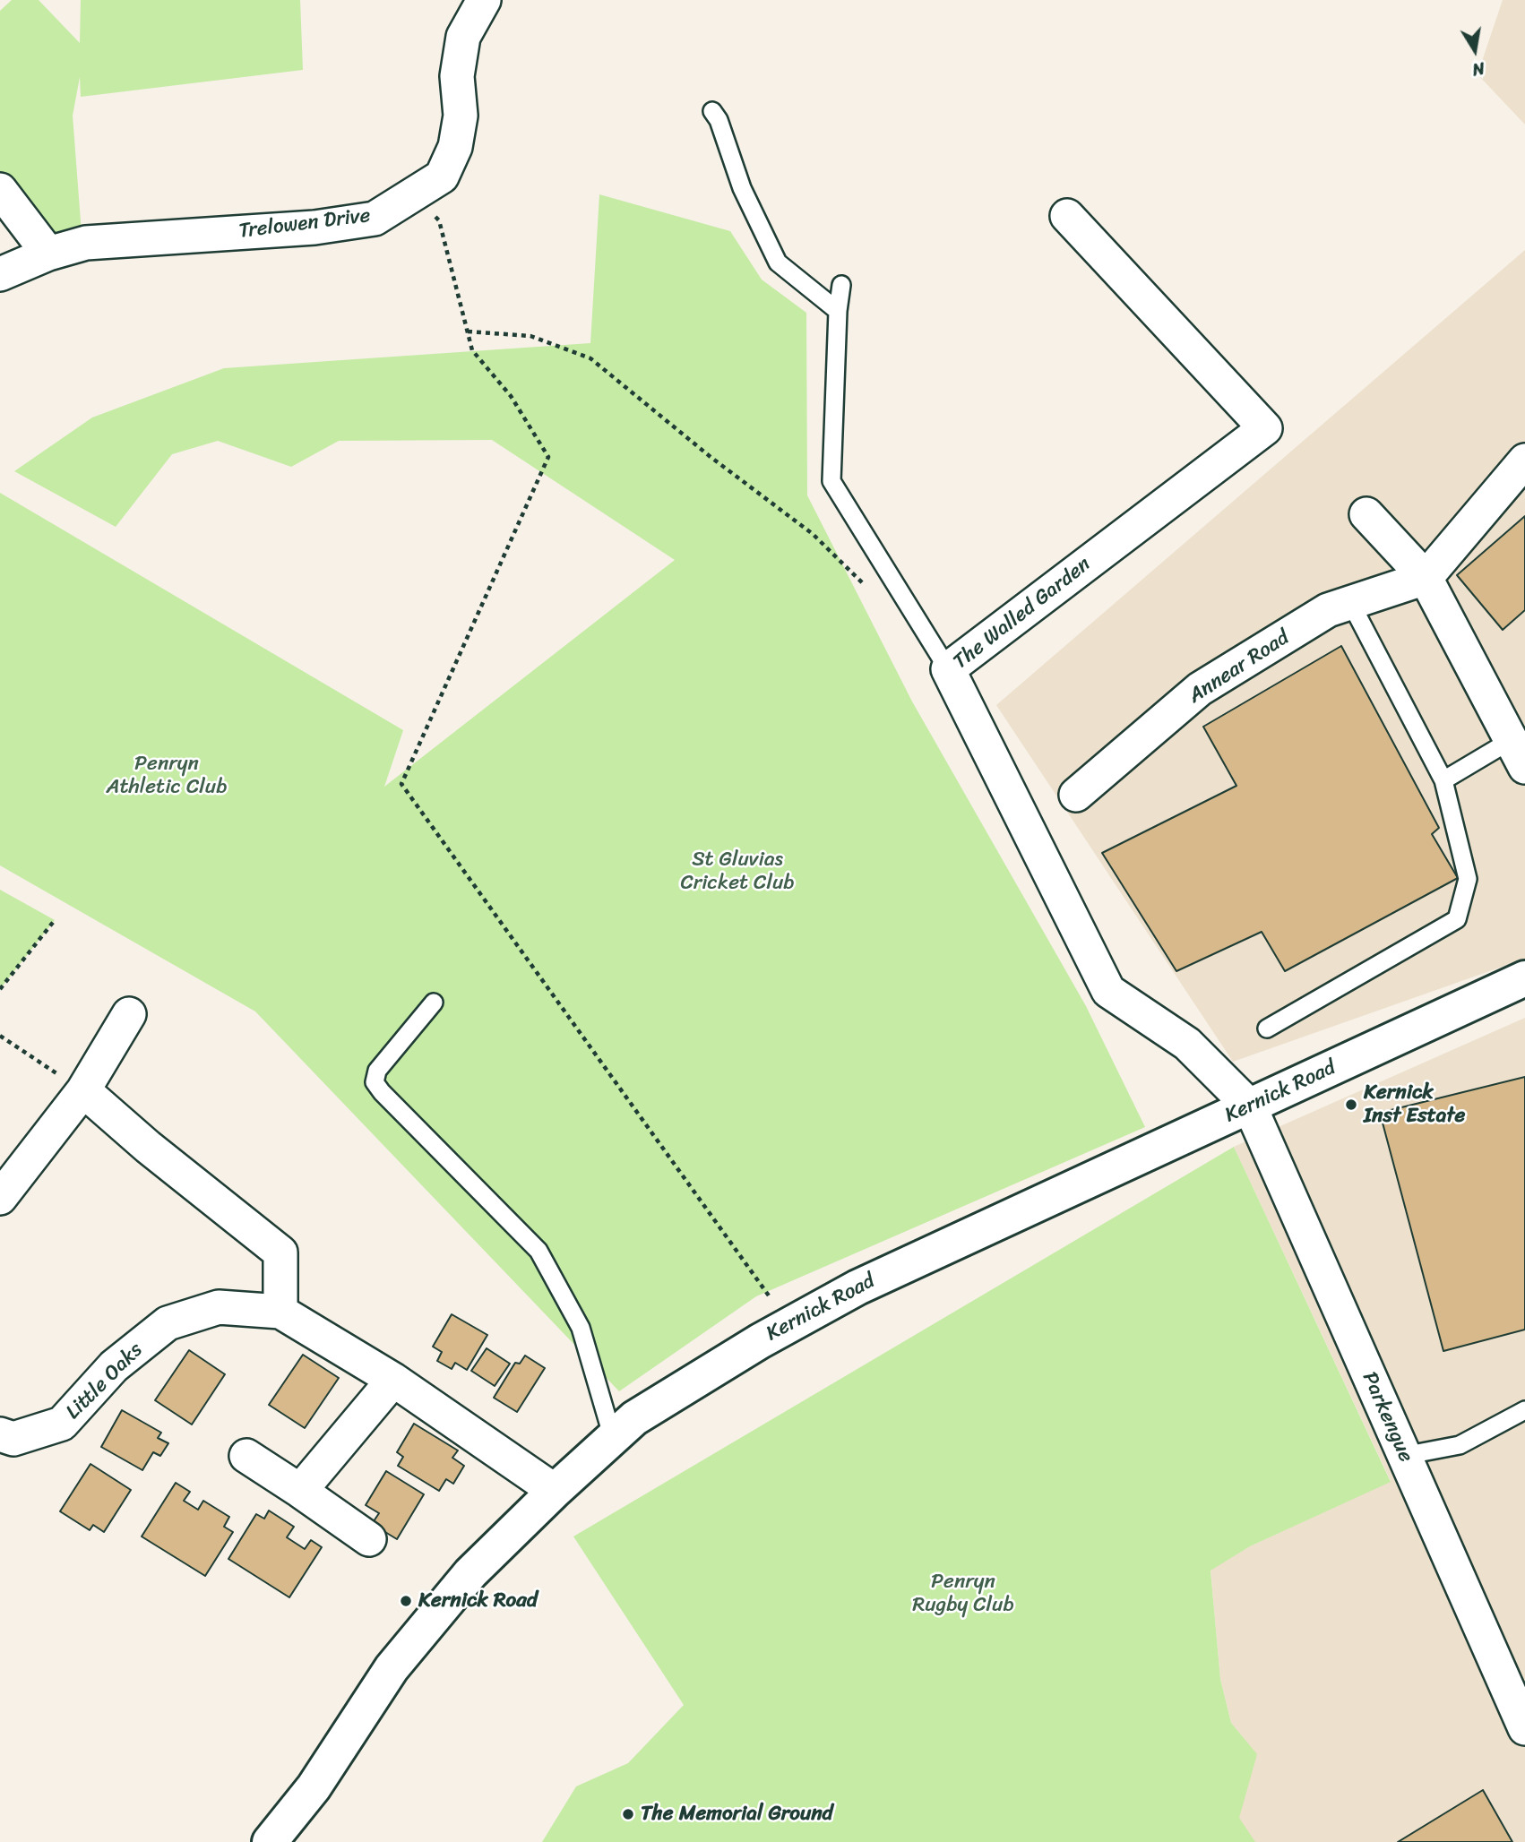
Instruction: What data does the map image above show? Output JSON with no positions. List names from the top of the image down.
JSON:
{
  "streets": {
    "street": [
      "Trelowen Drive",
      "The Walled Garden",
      "Annear Road",
      "Kernick Road",
      "Little Oaks",
      "Parkengue"
    ]
  },
  "crossings": [
    ["The Walled Garden", "Kernick Road"],
    ["The Walled Garden", "Parkengue"],
    ["Kernick Road", "Little Oaks"],
    ["Kernick Road", "Parkengue"]
  ],
  "parks": ["Penryn Athletic Club", "St Gluvias Cricket Club", "Penryn Rugby Club"],
  "places": ["Kernick Inst Estate", "Kernick Road", "The Memorial Ground"],
  "north": "bottom"
}
